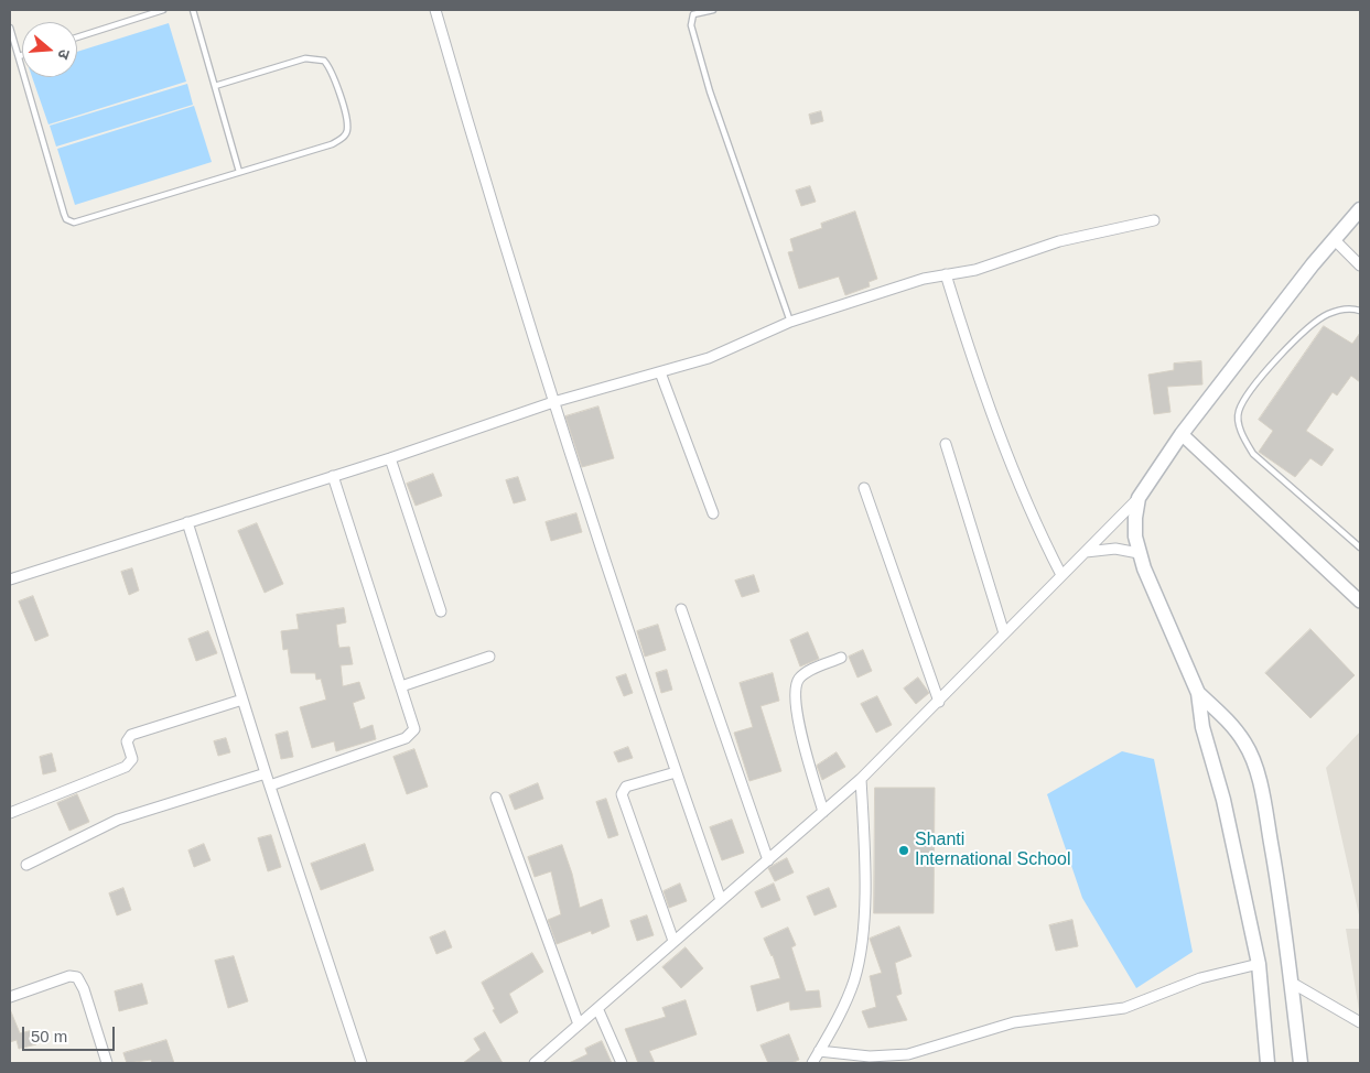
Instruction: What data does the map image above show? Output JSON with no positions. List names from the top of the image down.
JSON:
{
  "places": ["Shanti International School"],
  "scale_bar": "50 m",
  "north": "right"
}
